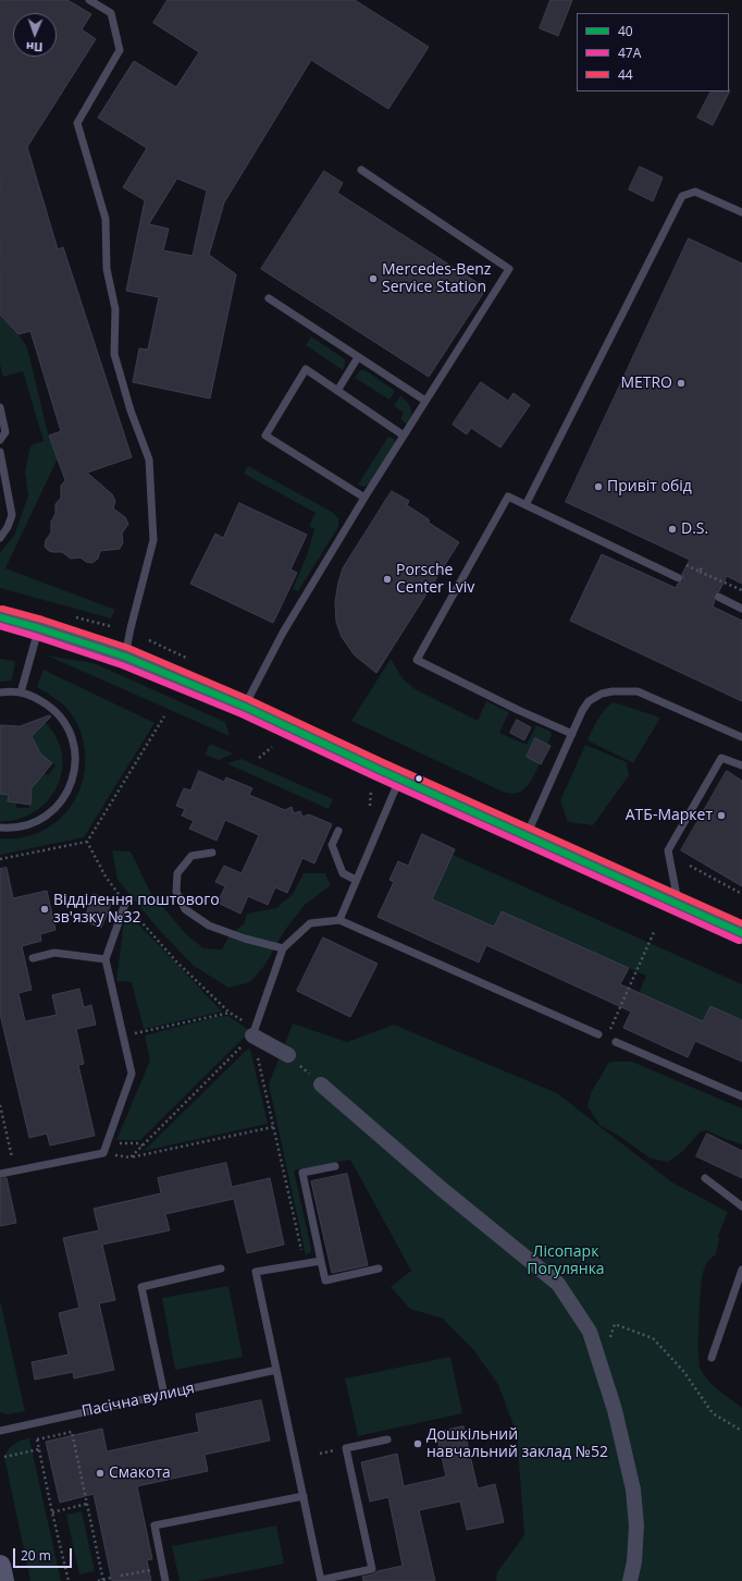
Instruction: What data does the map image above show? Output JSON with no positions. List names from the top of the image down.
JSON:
{
  "streets": {
    "lane": ["Пасічна вулиця"]
  },
  "parks": ["Лісопарк Погулянка"],
  "places": [
    "Mercedes-Benz Service Station",
    "METRO",
    "Привіт обід",
    "D.S.",
    "Porsche Center Lviv",
    "АТБ-Маркет",
    "Відділення поштового зв'язку №32",
    "Дошкільний навчальний заклад №52",
    "Смакота"
  ],
  "lines": ["transit line 44", "transit line 40", "transit line 47А"],
  "legend": ["40", "47А", "44"],
  "scale_bar": "20 m",
  "north": "bottom"
}
